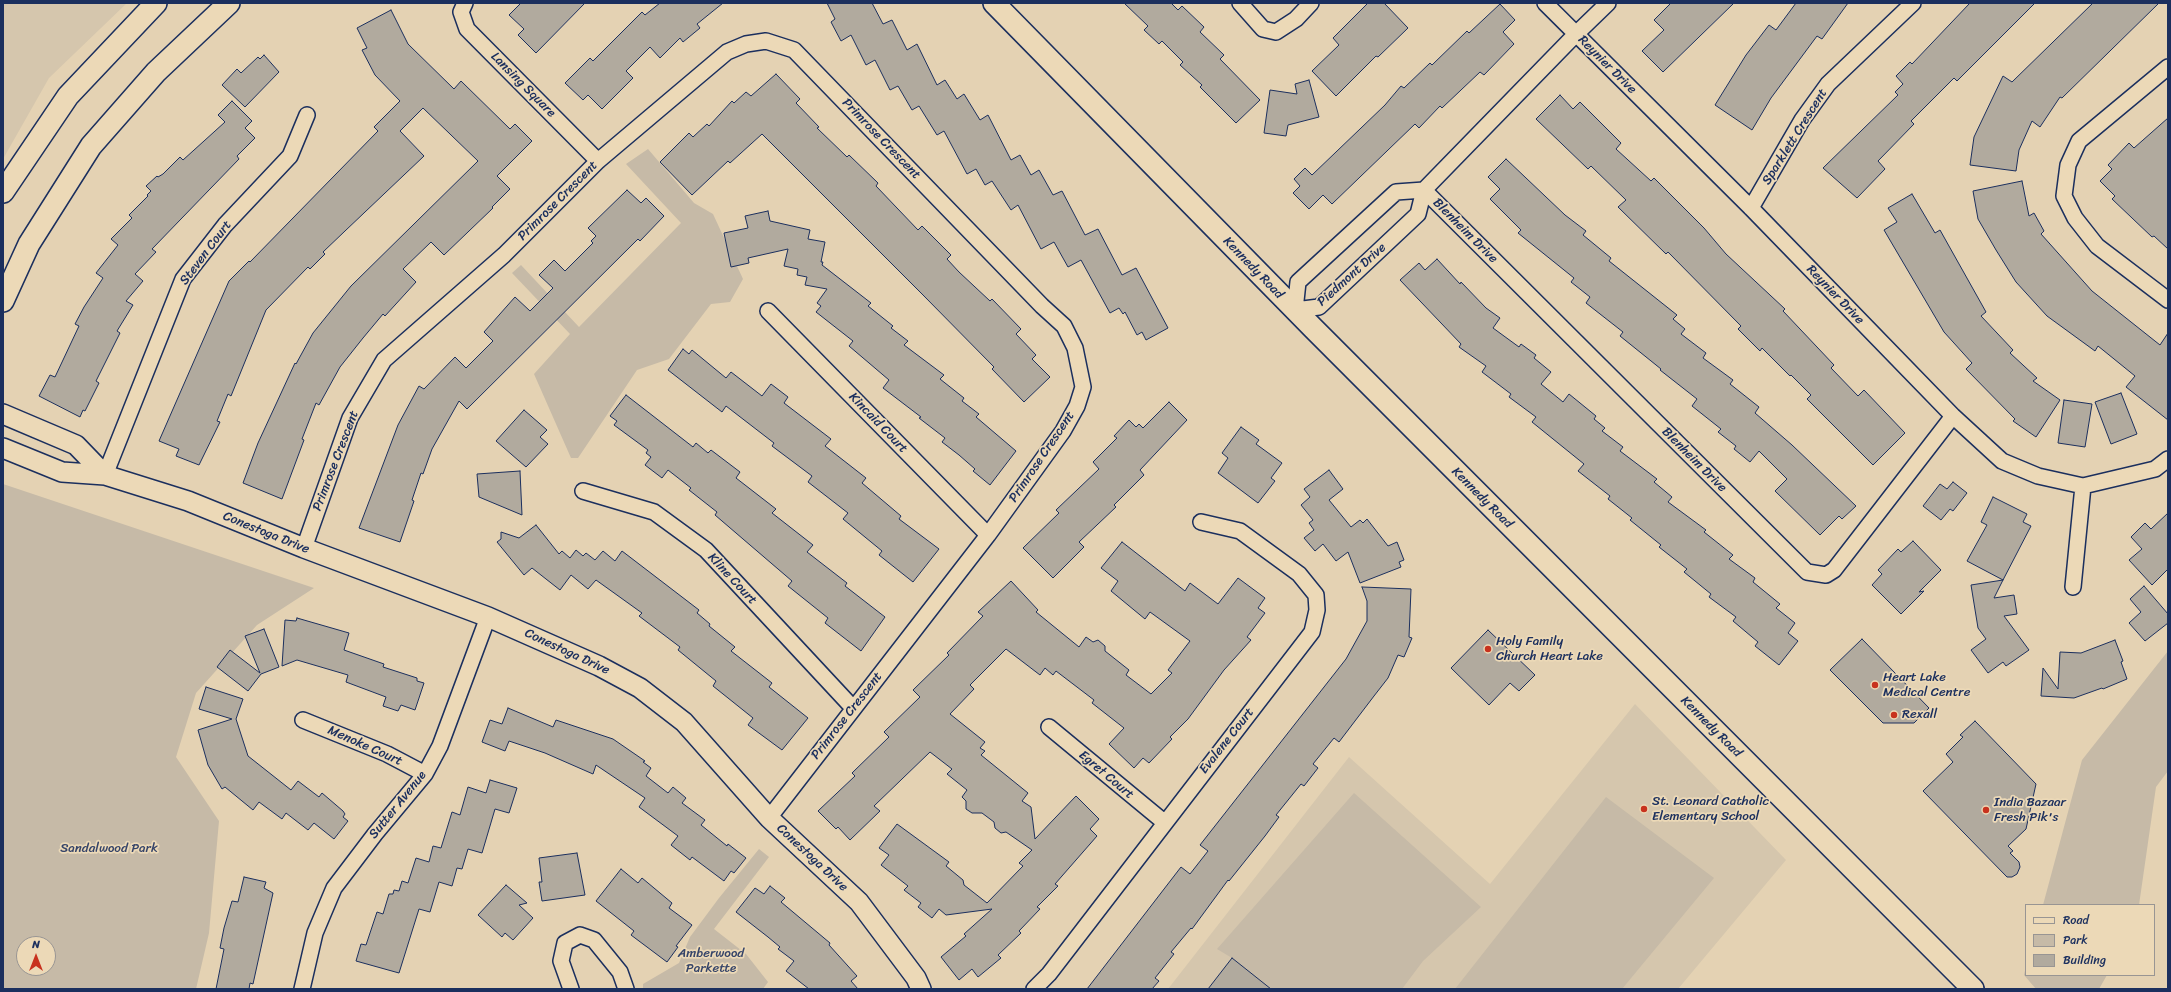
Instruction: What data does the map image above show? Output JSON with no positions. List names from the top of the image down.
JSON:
{
  "streets": {
    "main road": ["Kennedy Road"],
    "street": [
      "Reynier Drive",
      "Lansing Square",
      "Sparklett Crescent",
      "Primrose Crescent",
      "Blenheim Drive",
      "Steven Court",
      "Piedmont Drive",
      "Kincaid Court",
      "Conestoga Drive",
      "Kline Court",
      "Evalene Court",
      "Menoke Court",
      "Egret Court",
      "Sutter Avenue"
    ]
  },
  "crossings": [
    ["Reynier Drive", "Sparklett Crescent"],
    ["Reynier Drive", "Blenheim Drive"],
    ["Lansing Square", "Primrose Crescent"],
    ["Primrose Crescent", "Kincaid Court"],
    ["Primrose Crescent", "Conestoga Drive"],
    ["Primrose Crescent", "Kline Court"],
    ["Blenheim Drive", "Piedmont Drive"],
    ["Steven Court", "Conestoga Drive"],
    ["Kennedy Road", "Piedmont Drive"],
    ["Conestoga Drive", "Sutter Avenue"],
    ["Evalene Court", "Egret Court"],
    ["Menoke Court", "Sutter Avenue"]
  ],
  "parks": ["Sandalwood Park", "Amberwood Parkette"],
  "places": [
    "Holy Family Church Heart Lake",
    "Heart Lake Medical Centre",
    "Rexall",
    "St. Leonard Catholic Elementary School",
    "India Bazaar Fresh Pik's"
  ],
  "legend": ["Road", "Park", "Building"],
  "north": "top"
}
